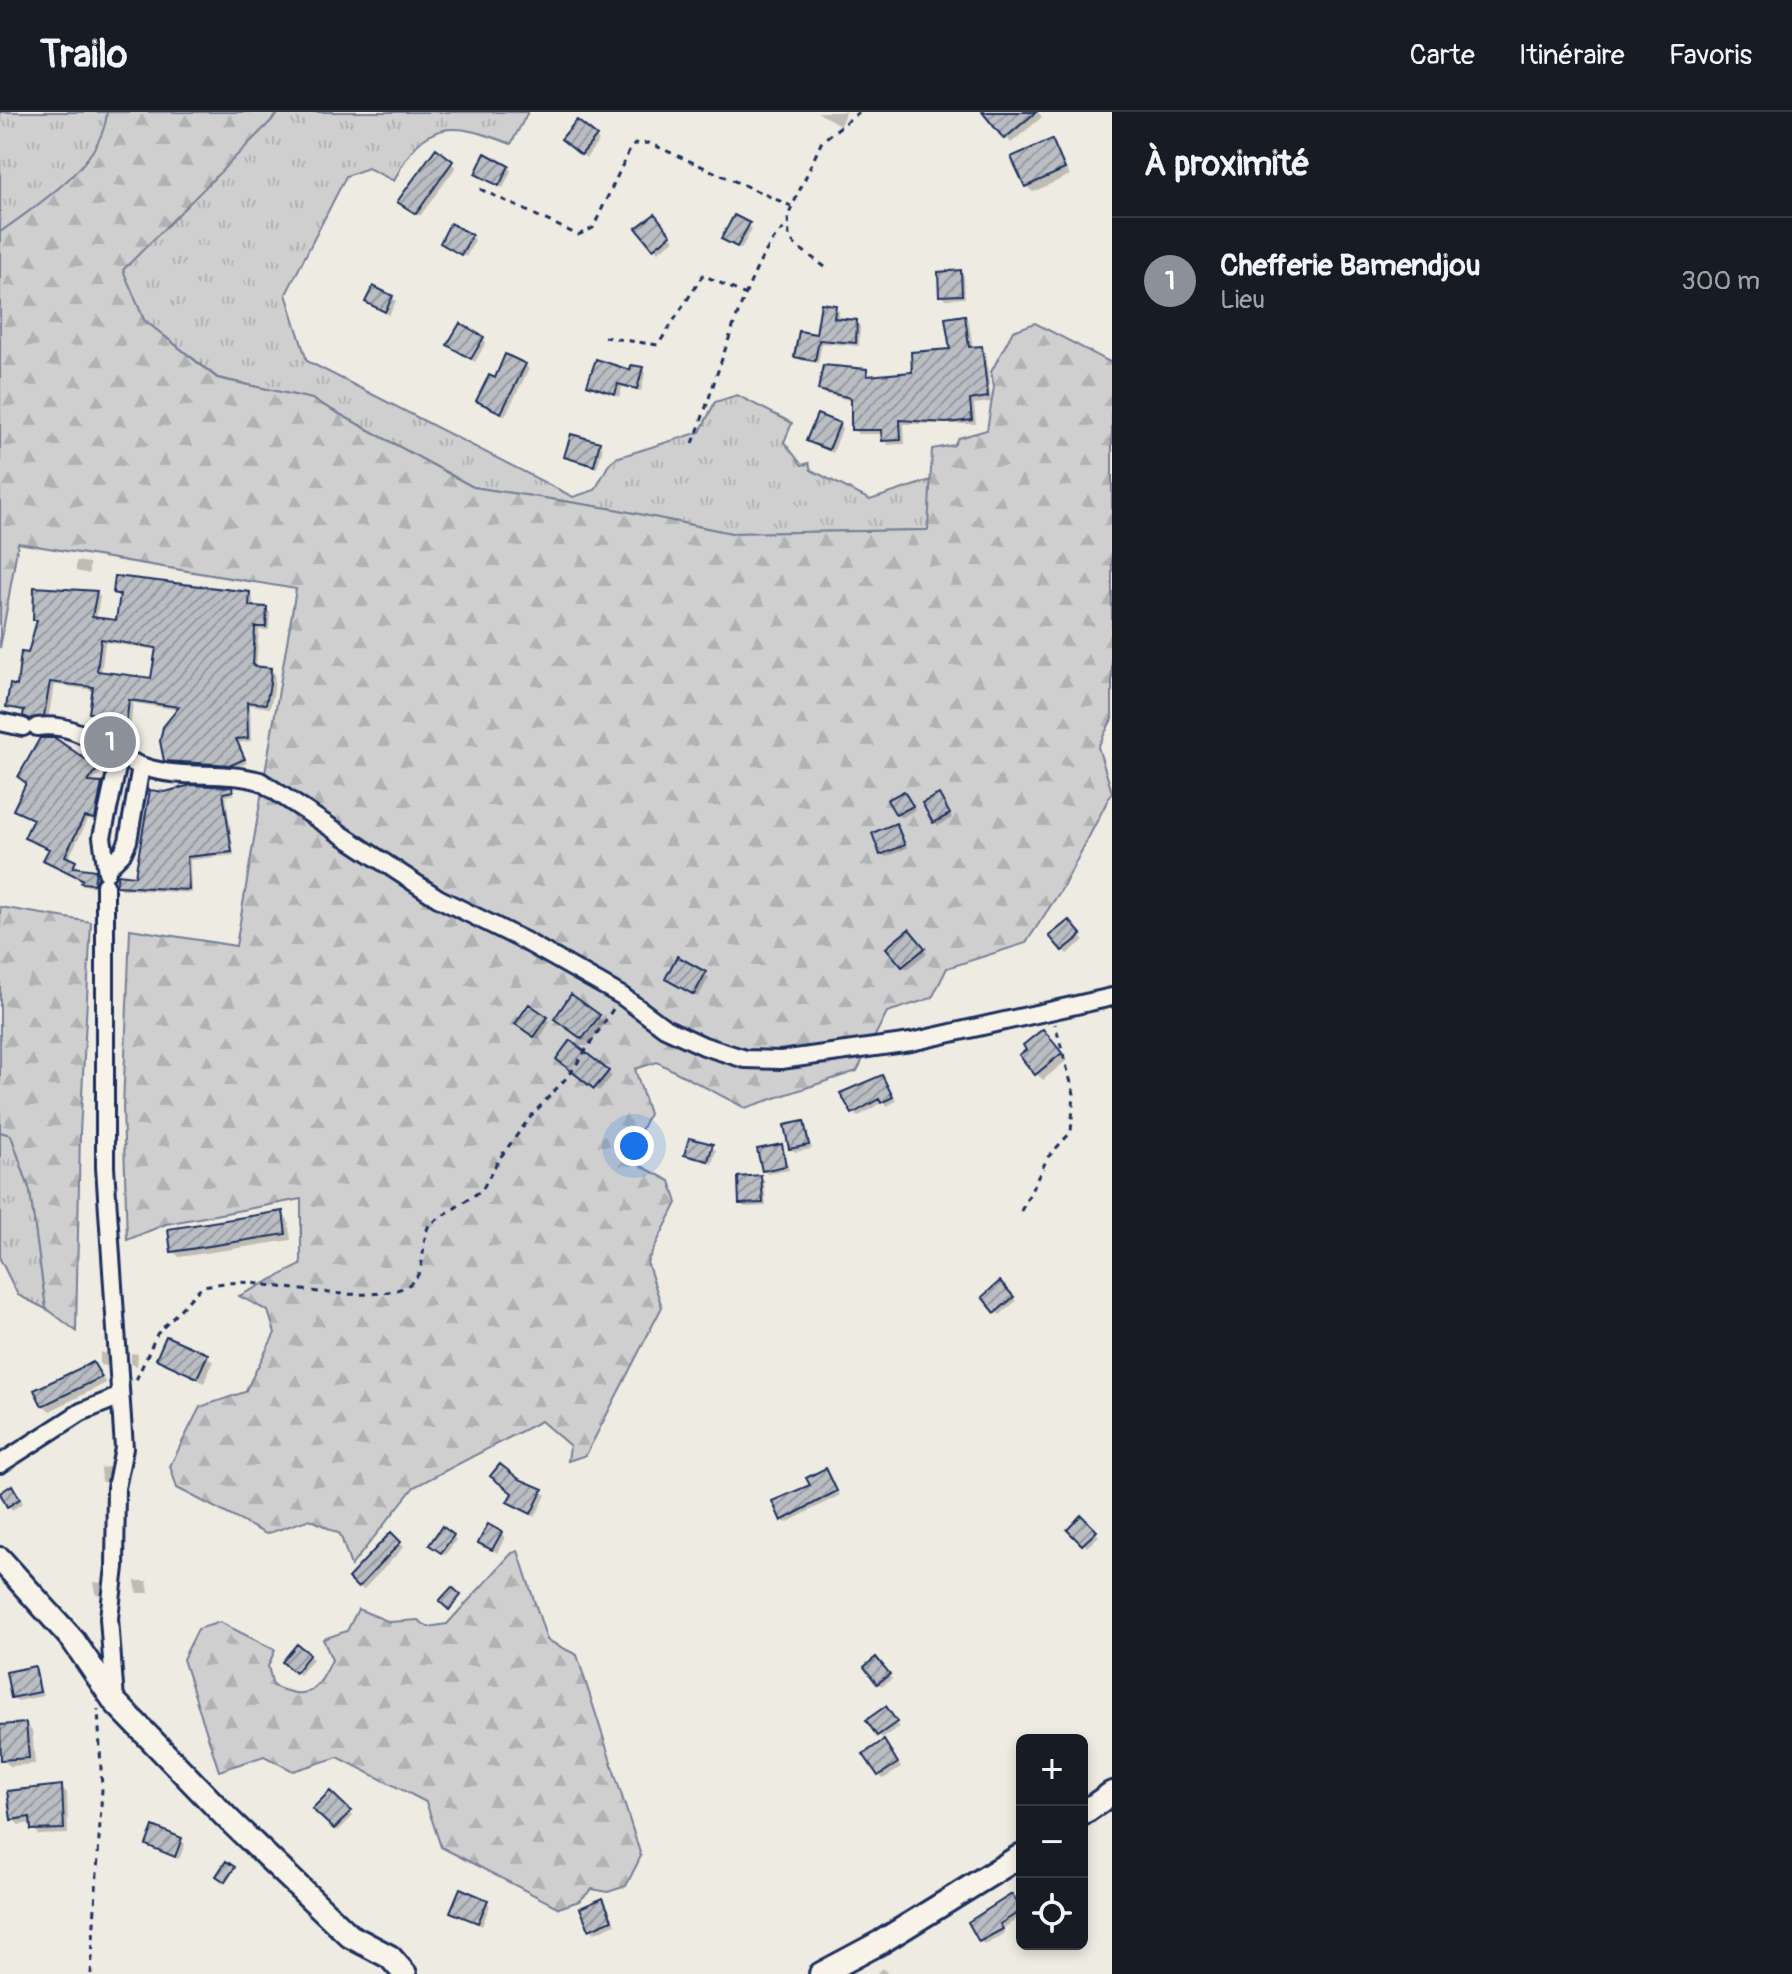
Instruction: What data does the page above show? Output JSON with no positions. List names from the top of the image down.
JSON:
{
  "page": {
    "header": "Trailo",
    "nav": ["Carte", "Itinéraire", "Favoris"],
    "heading": "À proximité",
    "list": [
      {
        "mark": "1",
        "name": "Chefferie Bamendjou",
        "note": "Lieu",
        "value": "300 m"
      }
    ],
    "pins": "1",
    "map_buttons": ["+", "−"]
  }
}
